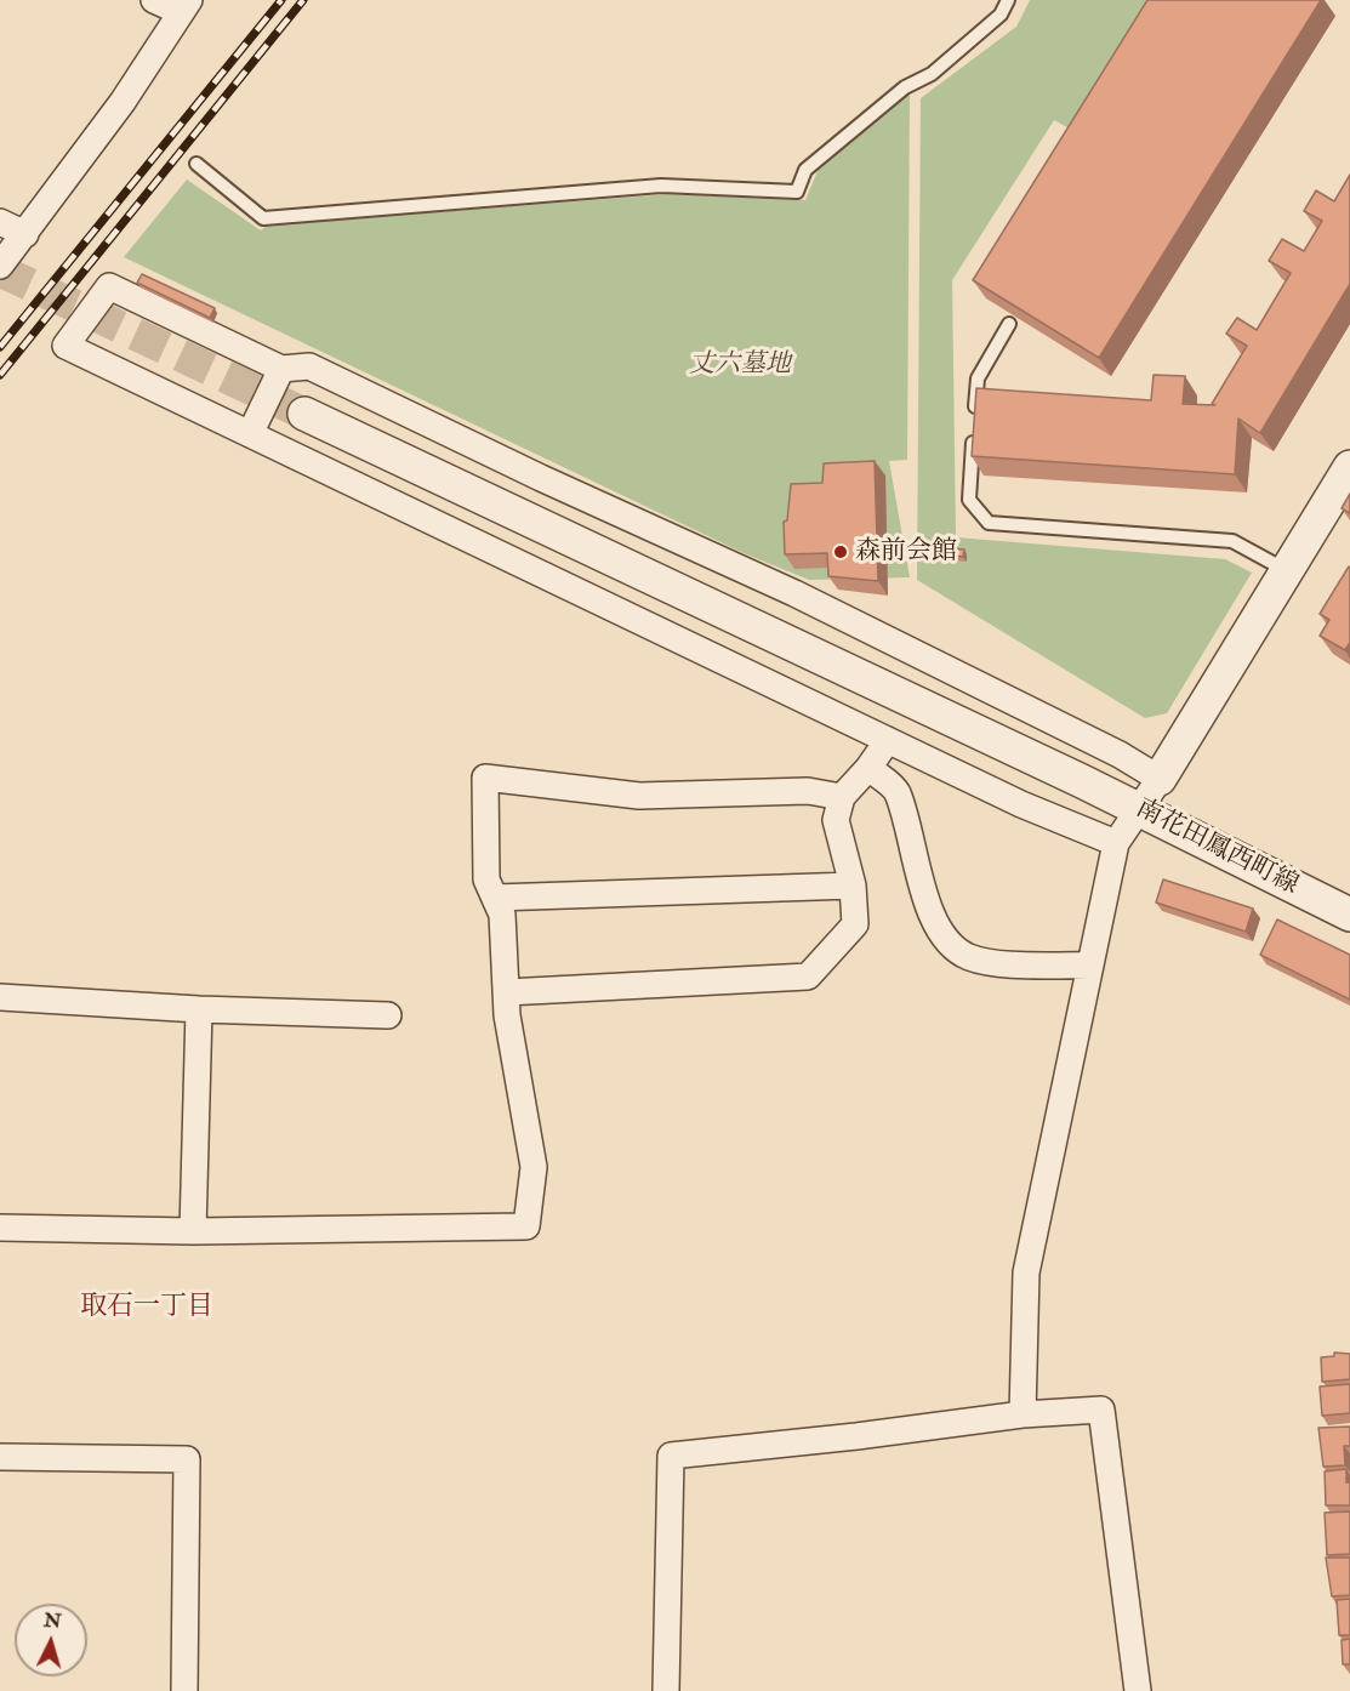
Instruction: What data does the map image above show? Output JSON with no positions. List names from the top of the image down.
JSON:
{
  "streets": {
    "street": ["南花田鳳西町線"]
  },
  "districts": ["取石一丁目"],
  "parks": ["丈六墓地"],
  "places": ["森前会館"],
  "north": "top"
}
